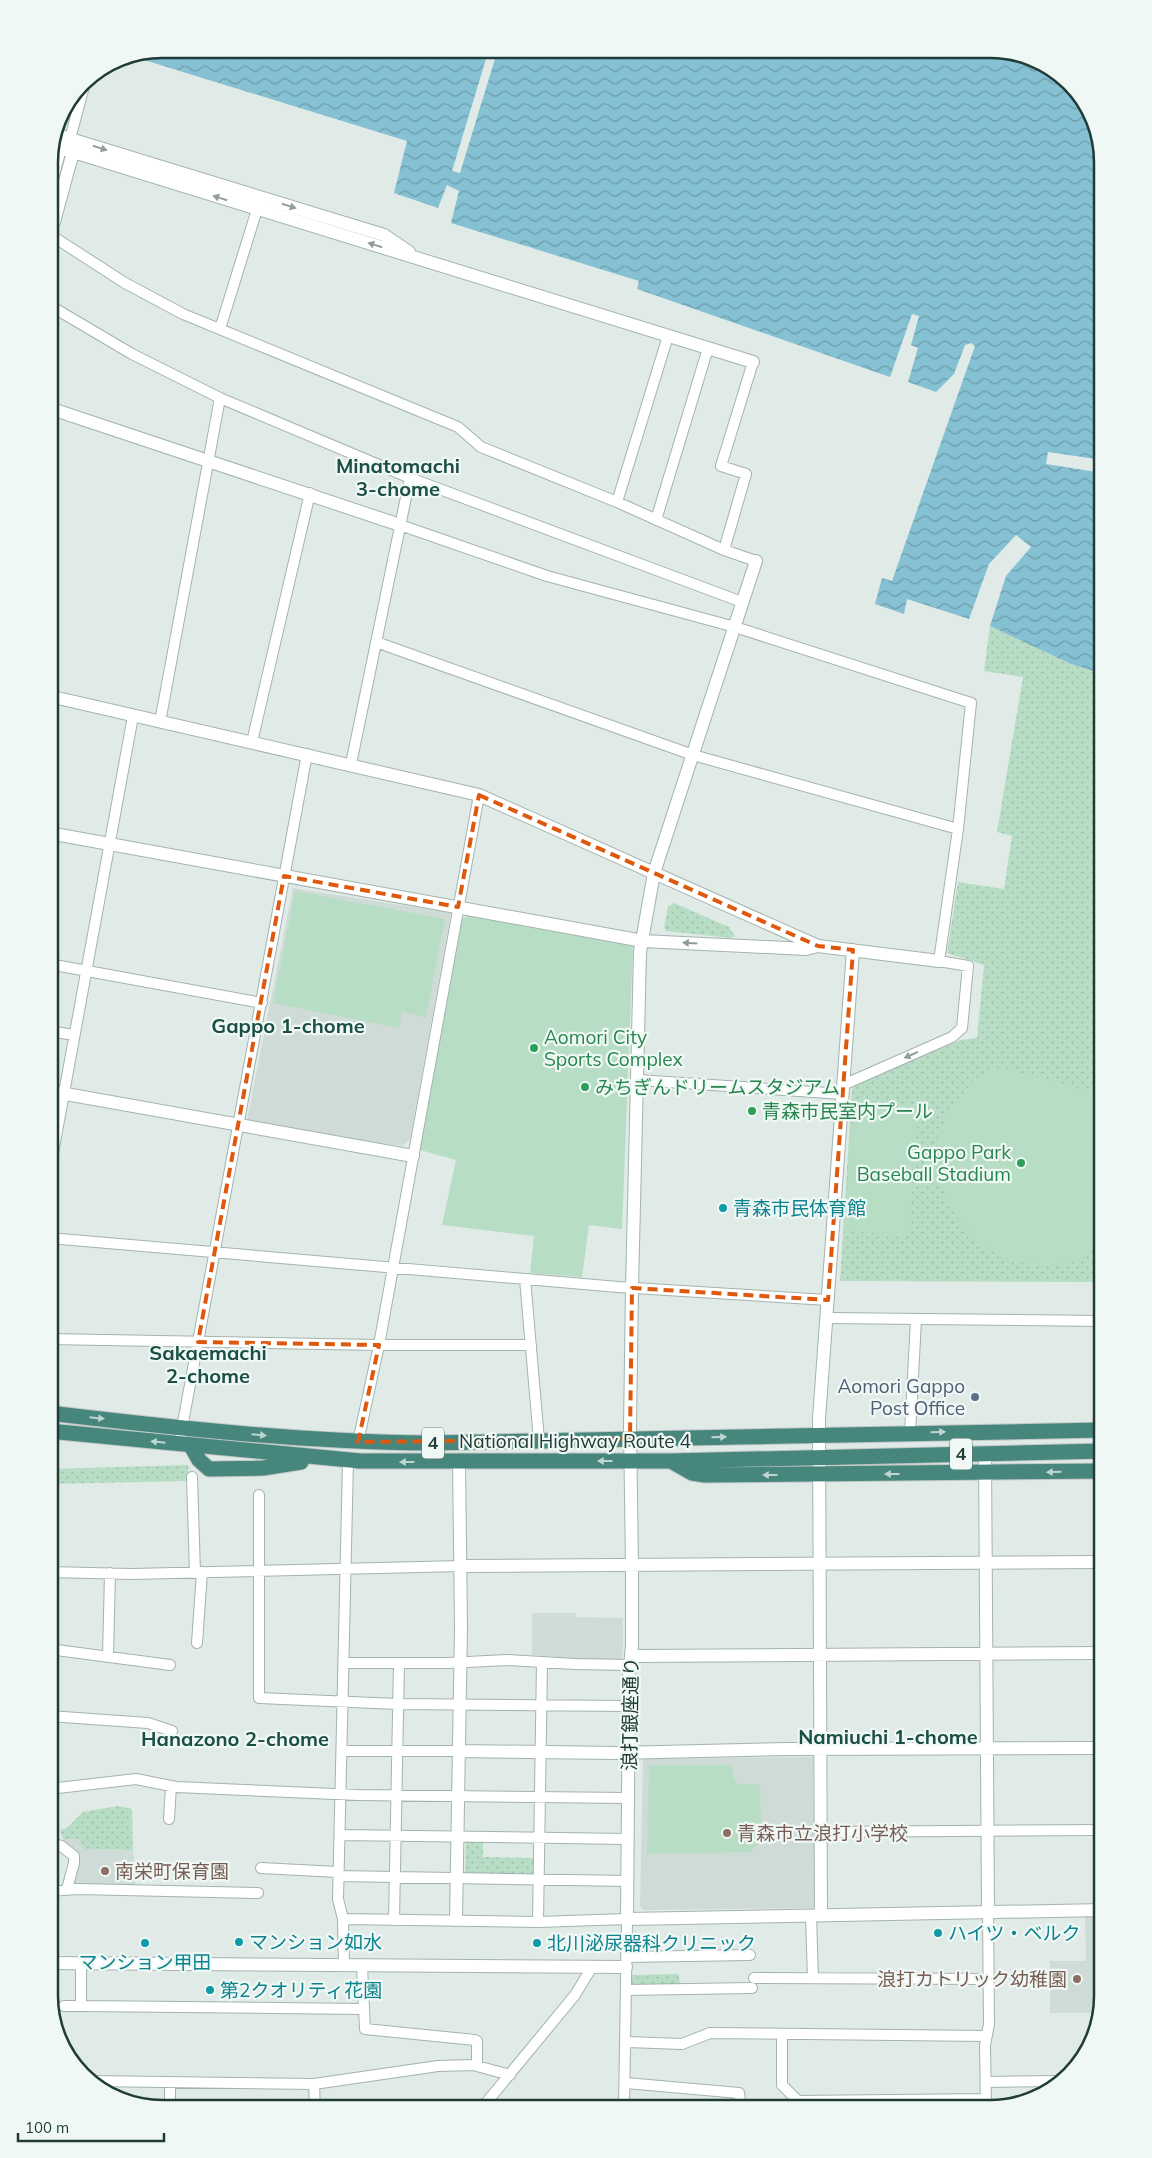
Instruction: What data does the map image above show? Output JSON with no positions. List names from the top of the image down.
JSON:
{
  "streets": {
    "highway": ["National Highway Route 4", "4"],
    "street": ["浪打銀座通り"]
  },
  "crossings": [
    ["National Highway Route 4", "浪打銀座通り"]
  ],
  "districts": [
    "Minatomachi 3-chome",
    "Gappo 1-chome",
    "Sakaemachi 2-chome",
    "Namiuchi 1-chome",
    "Hanazono 2-chome"
  ],
  "places": [
    "Aomori City Sports Complex",
    "みちぎんドリームスタジアム",
    "青森市民室内プール",
    "Gappo Park Baseball Stadium",
    "青森市民体育館",
    "Aomori Gappo Post Office",
    "青森市立浪打小学校",
    "南栄町保育園",
    "ハイツ・ベルク",
    "マンション如水",
    "マンション甲田",
    "北川泌尿器科クリニック",
    "浪打カトリック幼稚園",
    "第2クオリティ花園"
  ],
  "scale_bar": "100 m"
}
